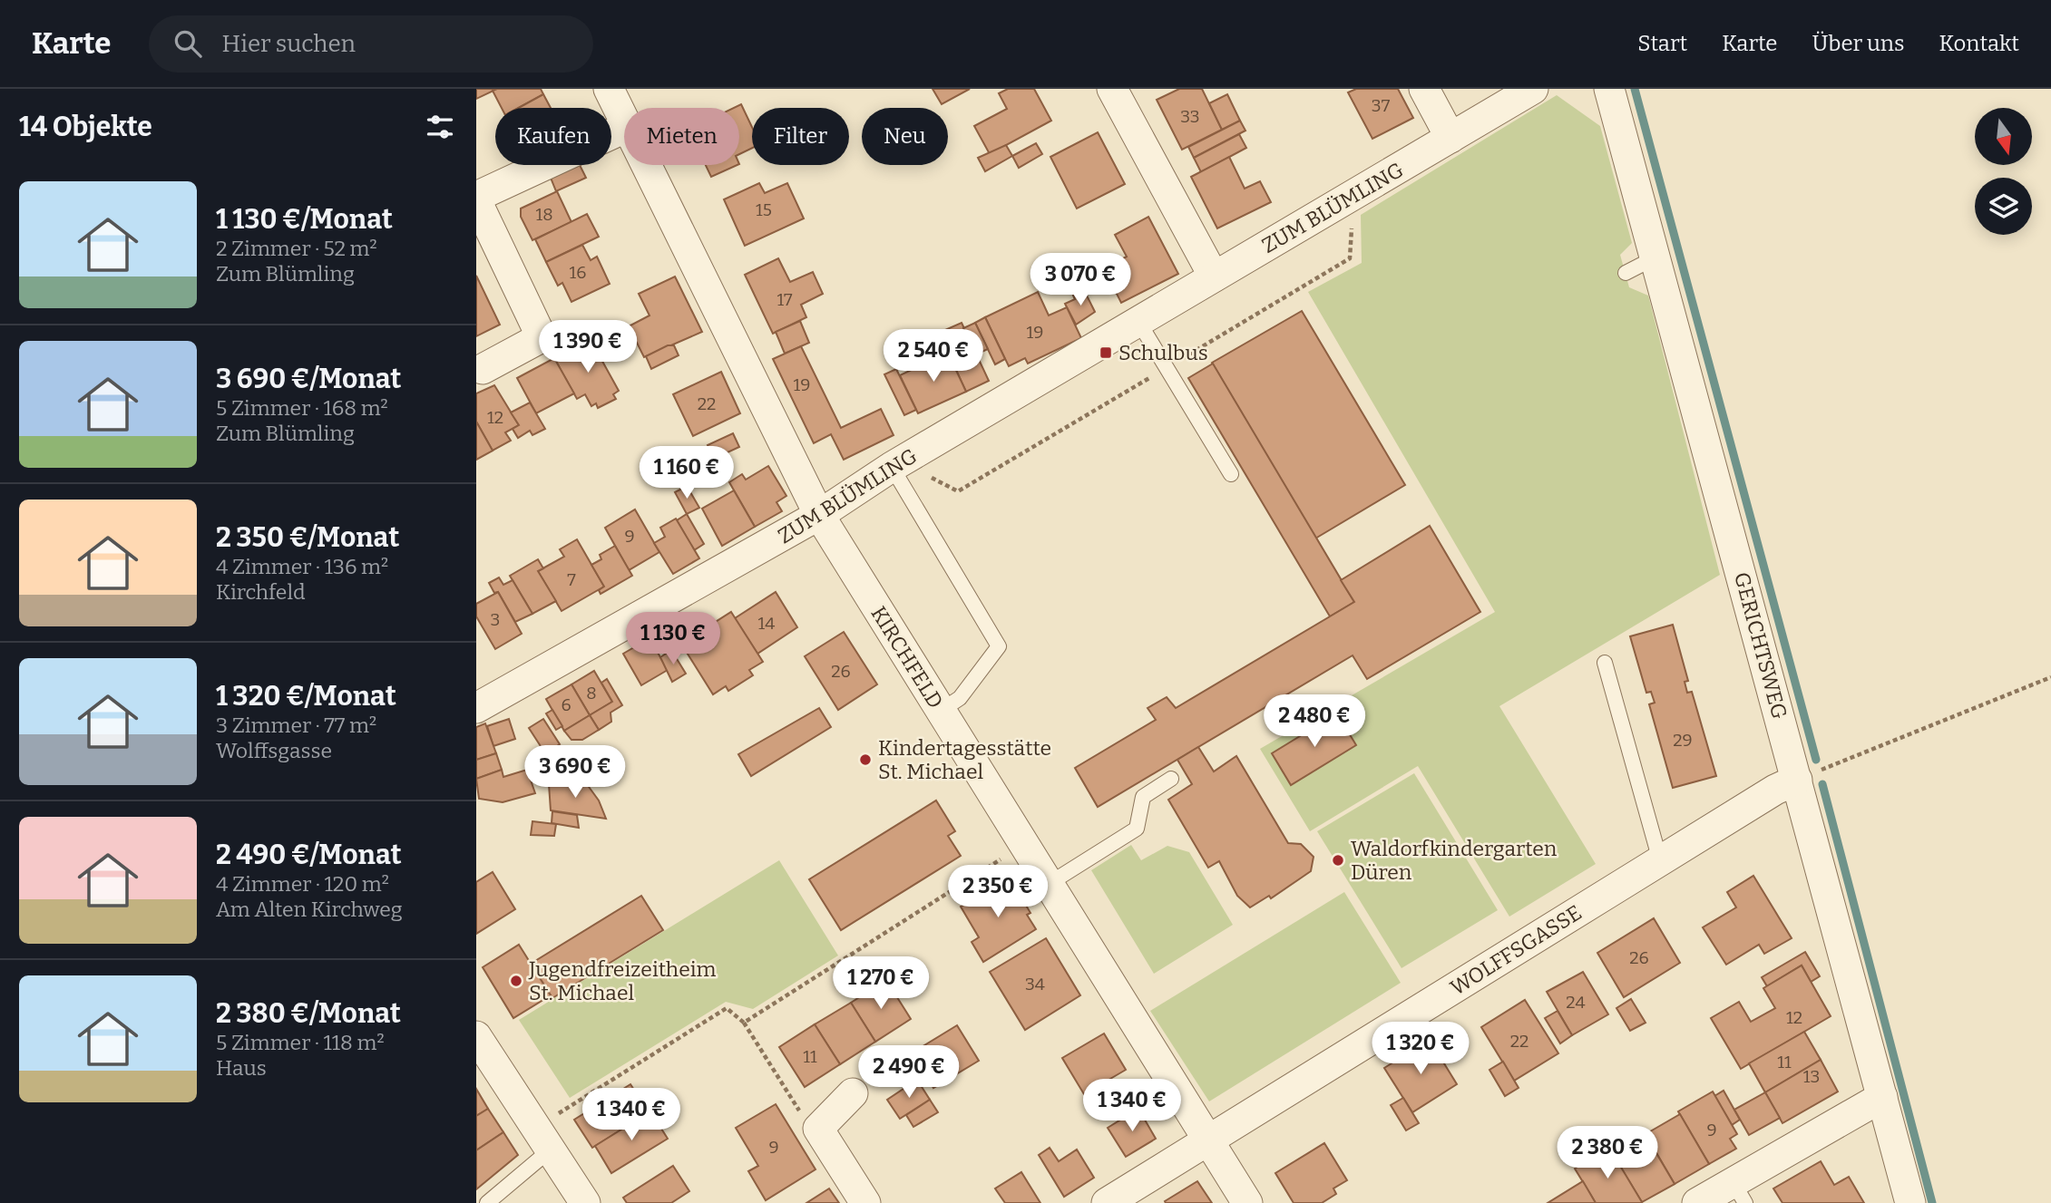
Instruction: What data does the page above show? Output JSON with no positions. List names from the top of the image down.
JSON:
{
  "streets": {
    "street": [
      "ZUM BLÜMLING",
      "GERICHTSWEG",
      "KIRCHFELD",
      "WOLFFSGASSE"
    ]
  },
  "crossings": [
    ["ZUM BLÜMLING", "KIRCHFELD"],
    ["GERICHTSWEG", "WOLFFSGASSE"],
    ["KIRCHFELD", "WOLFFSGASSE"]
  ],
  "places": {
    "transit": ["Schulbus"],
    "other": ["Kindertagesstätte St. Michael", "Waldorfkindergarten Düren", "Jugendfreizeitheim St. Michael"]
  },
  "house_numbers": [
    "37",
    "33",
    "15",
    "18",
    "16",
    "17",
    "19",
    "19",
    "22",
    "12",
    "9",
    "7",
    "3",
    "14",
    "26",
    "8",
    "6",
    "29",
    "26",
    "34",
    "24",
    "12",
    "22",
    "11",
    "11",
    "13",
    "9",
    "9"
  ],
  "north": "bottom",
  "page": {
    "header": "Karte",
    "search": "Hier suchen",
    "nav": [
      "Start",
      "Karte",
      "Über uns",
      "Kontakt"
    ],
    "heading": "14 Objekte",
    "chip": [
      "Kaufen",
      "Mieten",
      "Filter",
      "Neu"
    ],
    "list": [
      {
        "name": "1 130 €/Monat",
        "note": "2 Zimmer · 52 m² · Zum Blümling"
      },
      {
        "name": "3 690 €/Monat",
        "note": "5 Zimmer · 168 m² · Zum Blümling"
      },
      {
        "name": "2 350 €/Monat",
        "note": "4 Zimmer · 136 m² · Kirchfeld"
      },
      {
        "name": "1 320 €/Monat",
        "note": "3 Zimmer · 77 m² · Wolffsgasse"
      },
      {
        "name": "2 490 €/Monat",
        "note": "4 Zimmer · 120 m² · Am Alten Kirchweg"
      },
      {
        "name": "2 380 €/Monat",
        "note": "5 Zimmer · 118 m² · Haus"
      }
    ],
    "price": [
      "3 070 €",
      "1 390 €",
      "2 540 €",
      "1 160 €",
      "1 130 €",
      "2 480 €",
      "3 690 €",
      "2 350 €",
      "1 270 €",
      "1 320 €",
      "2 490 €",
      "1 340 €",
      "1 340 €",
      "2 380 €"
    ]
  }
}
